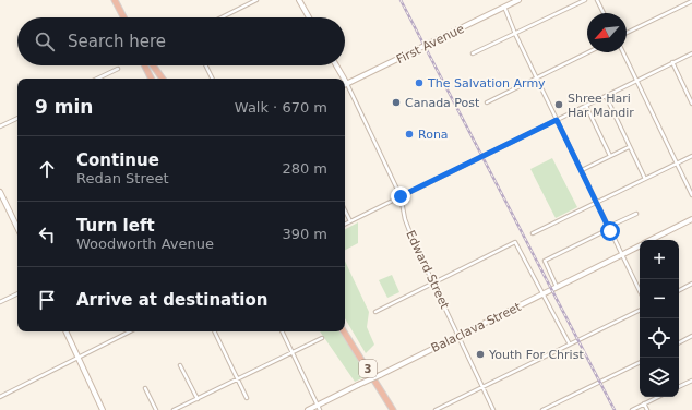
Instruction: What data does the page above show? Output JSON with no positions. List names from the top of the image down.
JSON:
{
  "streets": {
    "highway": ["3"],
    "street": ["First Avenue", "Edward Street", "Balaclava Street"]
  },
  "crossings": [
    ["First Avenue", "Edward Street"],
    ["Edward Street", "Balaclava Street"]
  ],
  "places": [
    "The Salvation Army",
    "Canada Post",
    "Shree Hari Har Mandir",
    "Rona",
    "Youth For Christ"
  ],
  "north": "bottom left",
  "page": {
    "search": "Search here",
    "heading": ["9 min", "Walk · 670 m"],
    "list": [
      ["Continue", "Redan Street", "280 m"],
      ["Turn left", "Woodworth Avenue", "390 m"],
      "Arrive at destination"
    ],
    "map_buttons": ["+", "−"]
  }
}
